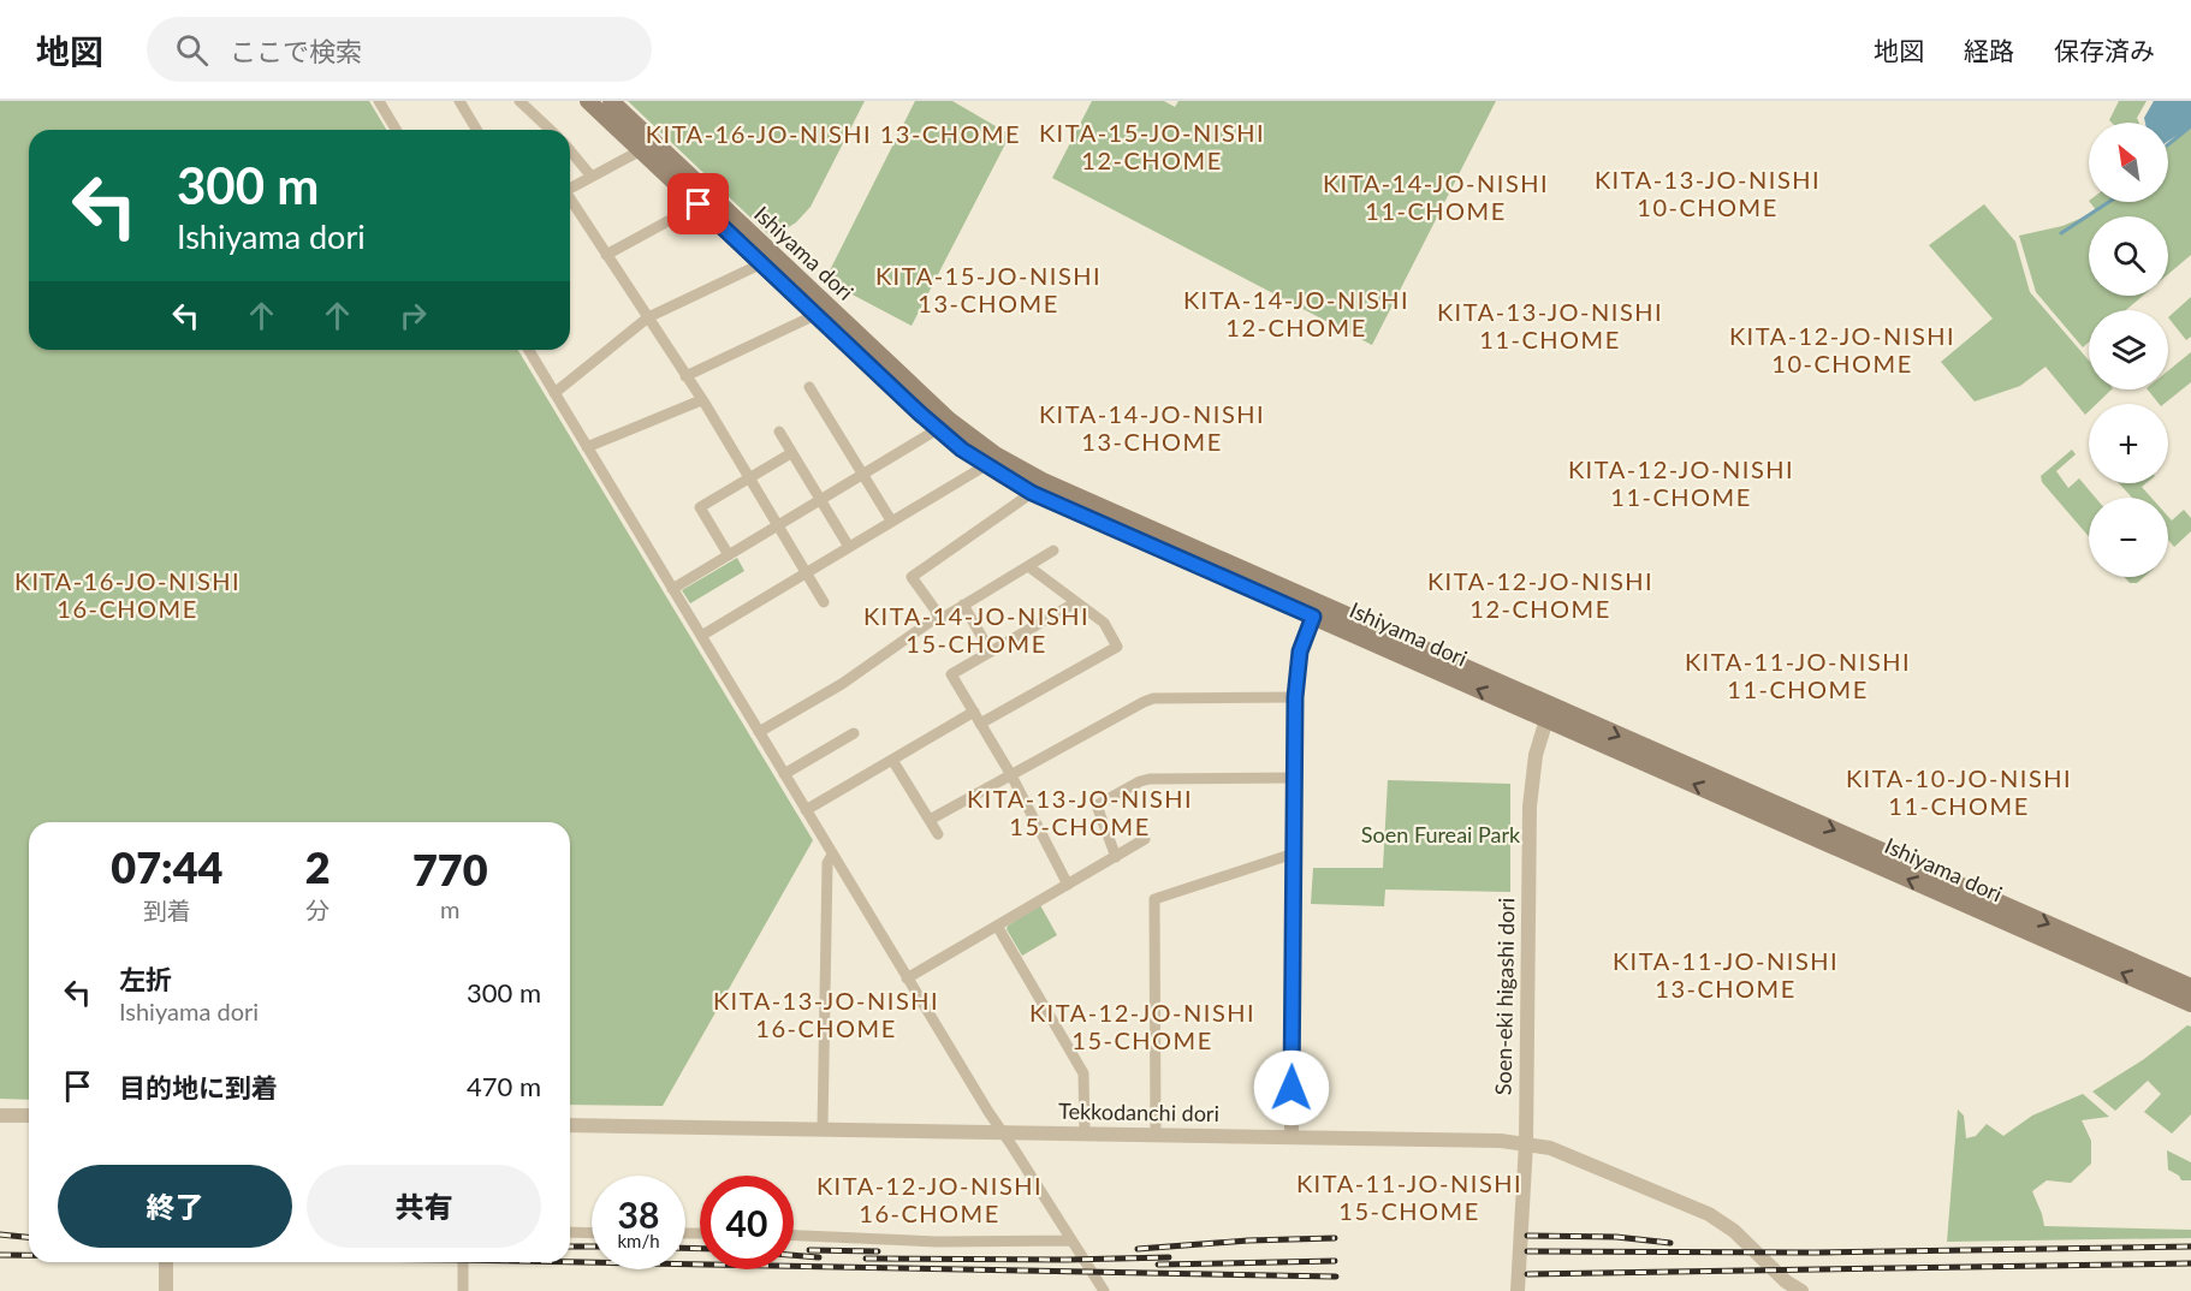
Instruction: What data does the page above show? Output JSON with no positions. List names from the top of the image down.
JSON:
{
  "streets": {
    "main road": ["Ishiyama dori"],
    "street": ["Soen-eki higashi dori", "Tekkodanchi dori"]
  },
  "crossings": [
    ["Ishiyama dori", "Soen-eki higashi dori"],
    ["Soen-eki higashi dori", "Tekkodanchi dori"]
  ],
  "districts": [
    "KITA-15-JO-NISHI 12-CHOME",
    "KITA-16-JO-NISHI 13-CHOME",
    "KITA-13-JO-NISHI 10-CHOME",
    "KITA-14-JO-NISHI 11-CHOME",
    "KITA-15-JO-NISHI 13-CHOME",
    "KITA-14-JO-NISHI 12-CHOME",
    "KITA-13-JO-NISHI 11-CHOME",
    "KITA-12-JO-NISHI 10-CHOME",
    "KITA-14-JO-NISHI 13-CHOME",
    "KITA-12-JO-NISHI 11-CHOME",
    "KITA-16-JO-NISHI 16-CHOME",
    "KITA-12-JO-NISHI 12-CHOME",
    "KITA-14-JO-NISHI 15-CHOME",
    "KITA-11-JO-NISHI 11-CHOME",
    "KITA-10-JO-NISHI 11-CHOME",
    "KITA-13-JO-NISHI 15-CHOME",
    "KITA-11-JO-NISHI 13-CHOME",
    "KITA-13-JO-NISHI 16-CHOME",
    "KITA-12-JO-NISHI 15-CHOME",
    "KITA-11-JO-NISHI 15-CHOME",
    "KITA-12-JO-NISHI 16-CHOME"
  ],
  "parks": ["Soen Fureai Park"],
  "north": "top left",
  "page": {
    "header": "地図",
    "search": "ここで検索",
    "nav": ["地図", "経路", "保存済み"],
    "map_buttons": ["+", "−"],
    "turn": ["300 m", "Ishiyama dori"],
    "eta": [
      "07:44",
      "到着",
      "2",
      "分",
      "770",
      "m"
    ],
    "list": [
      {
        "name": "左折",
        "note": "Ishiyama dori",
        "value": "300 m"
      },
      {
        "name": "目的地に到着",
        "value": "470 m"
      }
    ],
    "buttons": ["終了", "共有"],
    "speed": "38 km/h",
    "limit": "40"
  }
}
